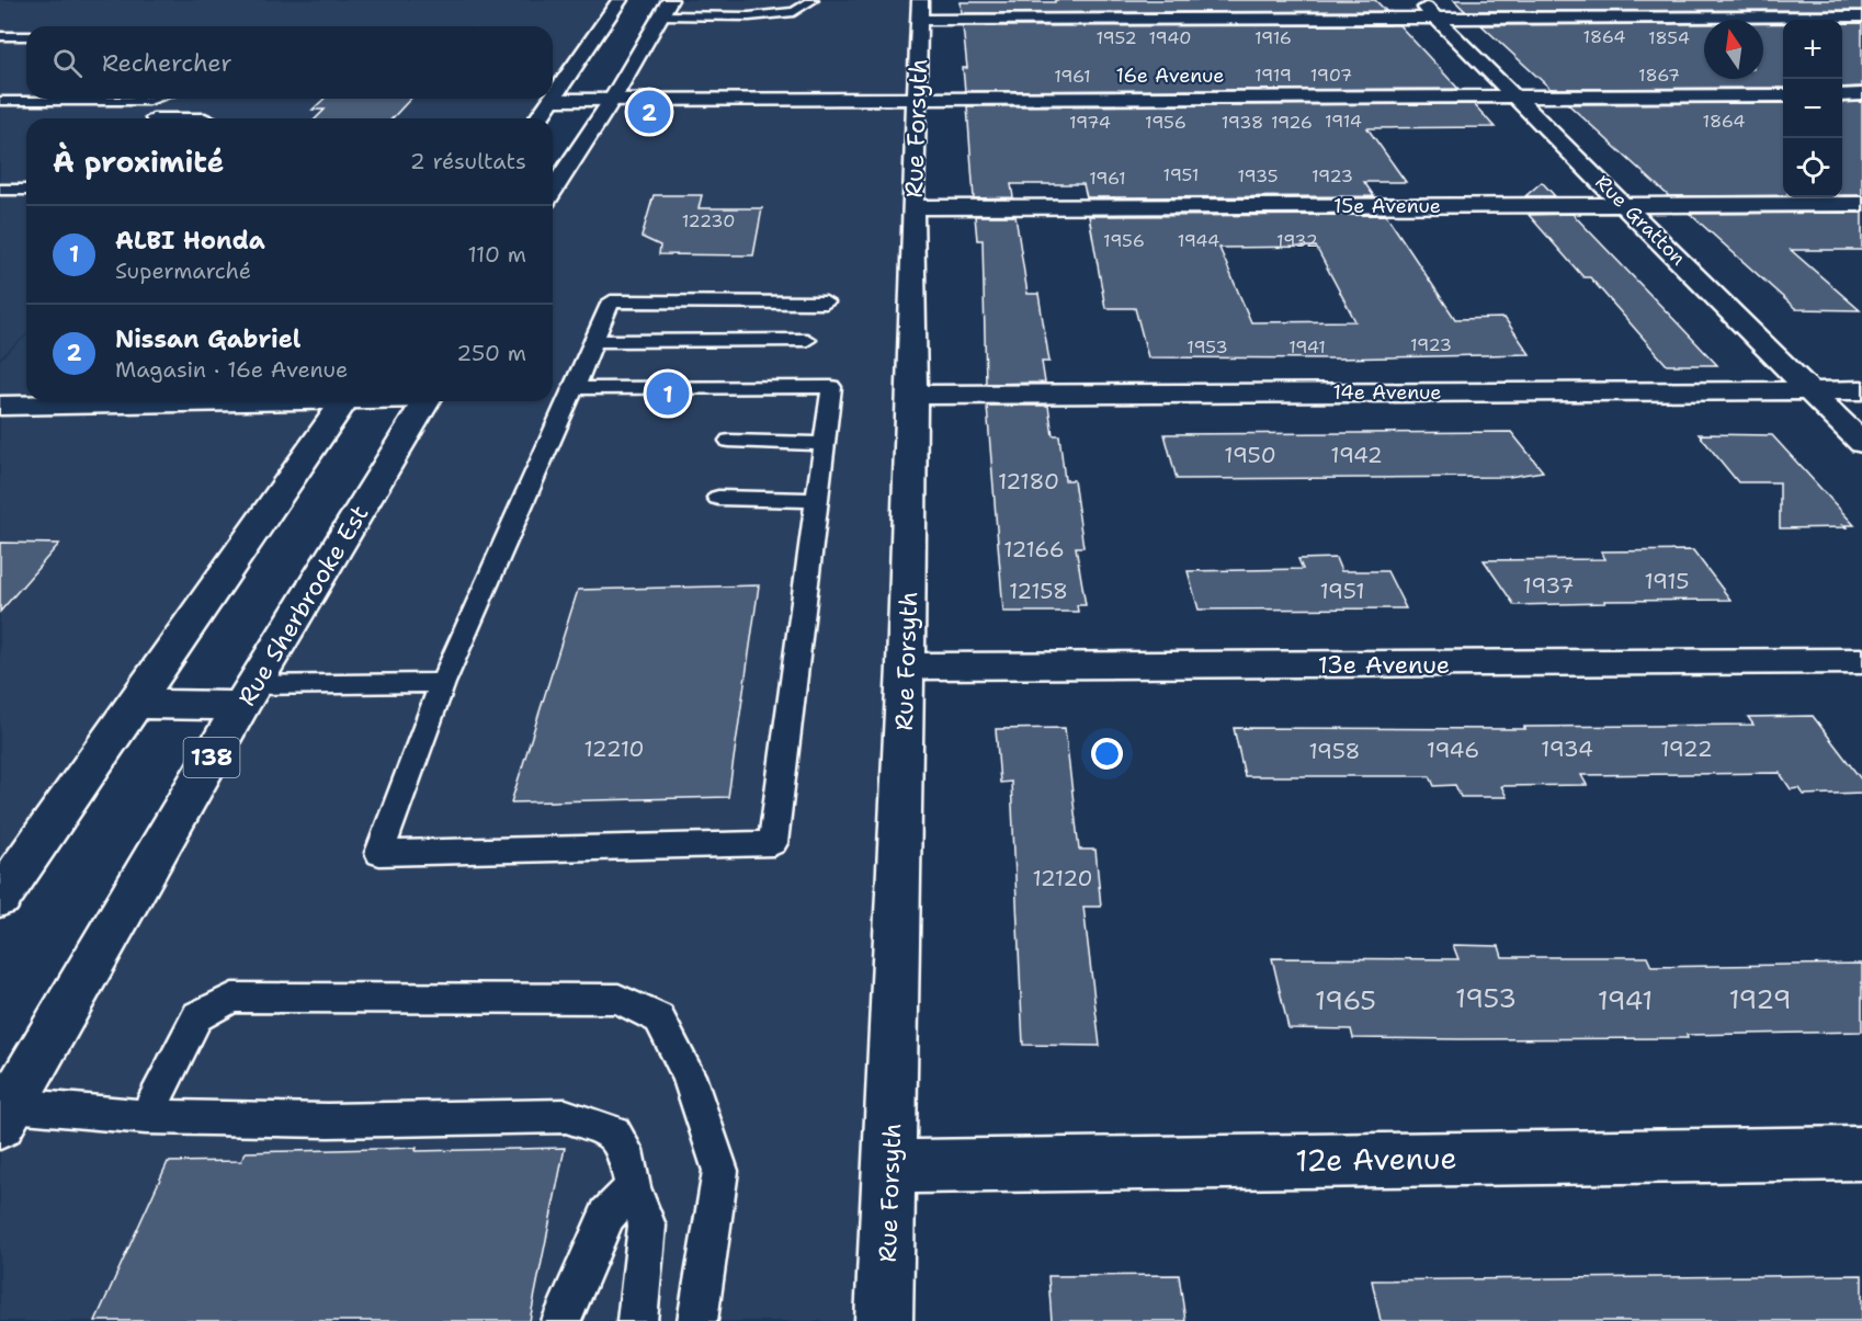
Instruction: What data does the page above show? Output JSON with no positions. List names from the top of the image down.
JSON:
{
  "streets": {
    "street": [
      "16e Avenue",
      "Rue Forsyth",
      "15e Avenue",
      "Rue Gratton",
      "14e Avenue",
      "Rue Sherbrooke Est",
      "13e Avenue",
      "138",
      "12e Avenue"
    ]
  },
  "crossings": [
    ["16e Avenue", "Rue Forsyth"],
    ["16e Avenue", "Rue Gratton"],
    ["Rue Forsyth", "15e Avenue"],
    ["Rue Forsyth", "14e Avenue"],
    ["Rue Forsyth", "13e Avenue"],
    ["Rue Forsyth", "12e Avenue"],
    ["15e Avenue", "Rue Gratton"],
    ["Rue Gratton", "14e Avenue"]
  ],
  "house_numbers": [
    "1864",
    "1952",
    "1940",
    "1916",
    "1854",
    "1919",
    "1907",
    "1867",
    "1961",
    "1914",
    "1864",
    "1974",
    "1956",
    "1938",
    "1926",
    "1951",
    "1935",
    "1923",
    "1961",
    "12230",
    "1956",
    "1944",
    "1932",
    "1923",
    "1953",
    "1941",
    "1950",
    "1942",
    "12180",
    "12166",
    "1915",
    "1937",
    "12158",
    "1951",
    "12210",
    "1934",
    "1922",
    "1946",
    "1958",
    "12120",
    "1953",
    "1929",
    "1965",
    "1941"
  ],
  "north": "top",
  "page": {
    "map_buttons": ["+", "−"],
    "search": "Rechercher",
    "pins": ["2", "1"],
    "heading": ["À proximité", "2 résultats"],
    "list": [
      {
        "mark": "1",
        "name": "ALBI Honda",
        "note": "Supermarché",
        "value": "110 m"
      },
      {
        "mark": "2",
        "name": "Nissan Gabriel",
        "note": "Magasin · 16e Avenue",
        "value": "250 m"
      }
    ]
  }
}
